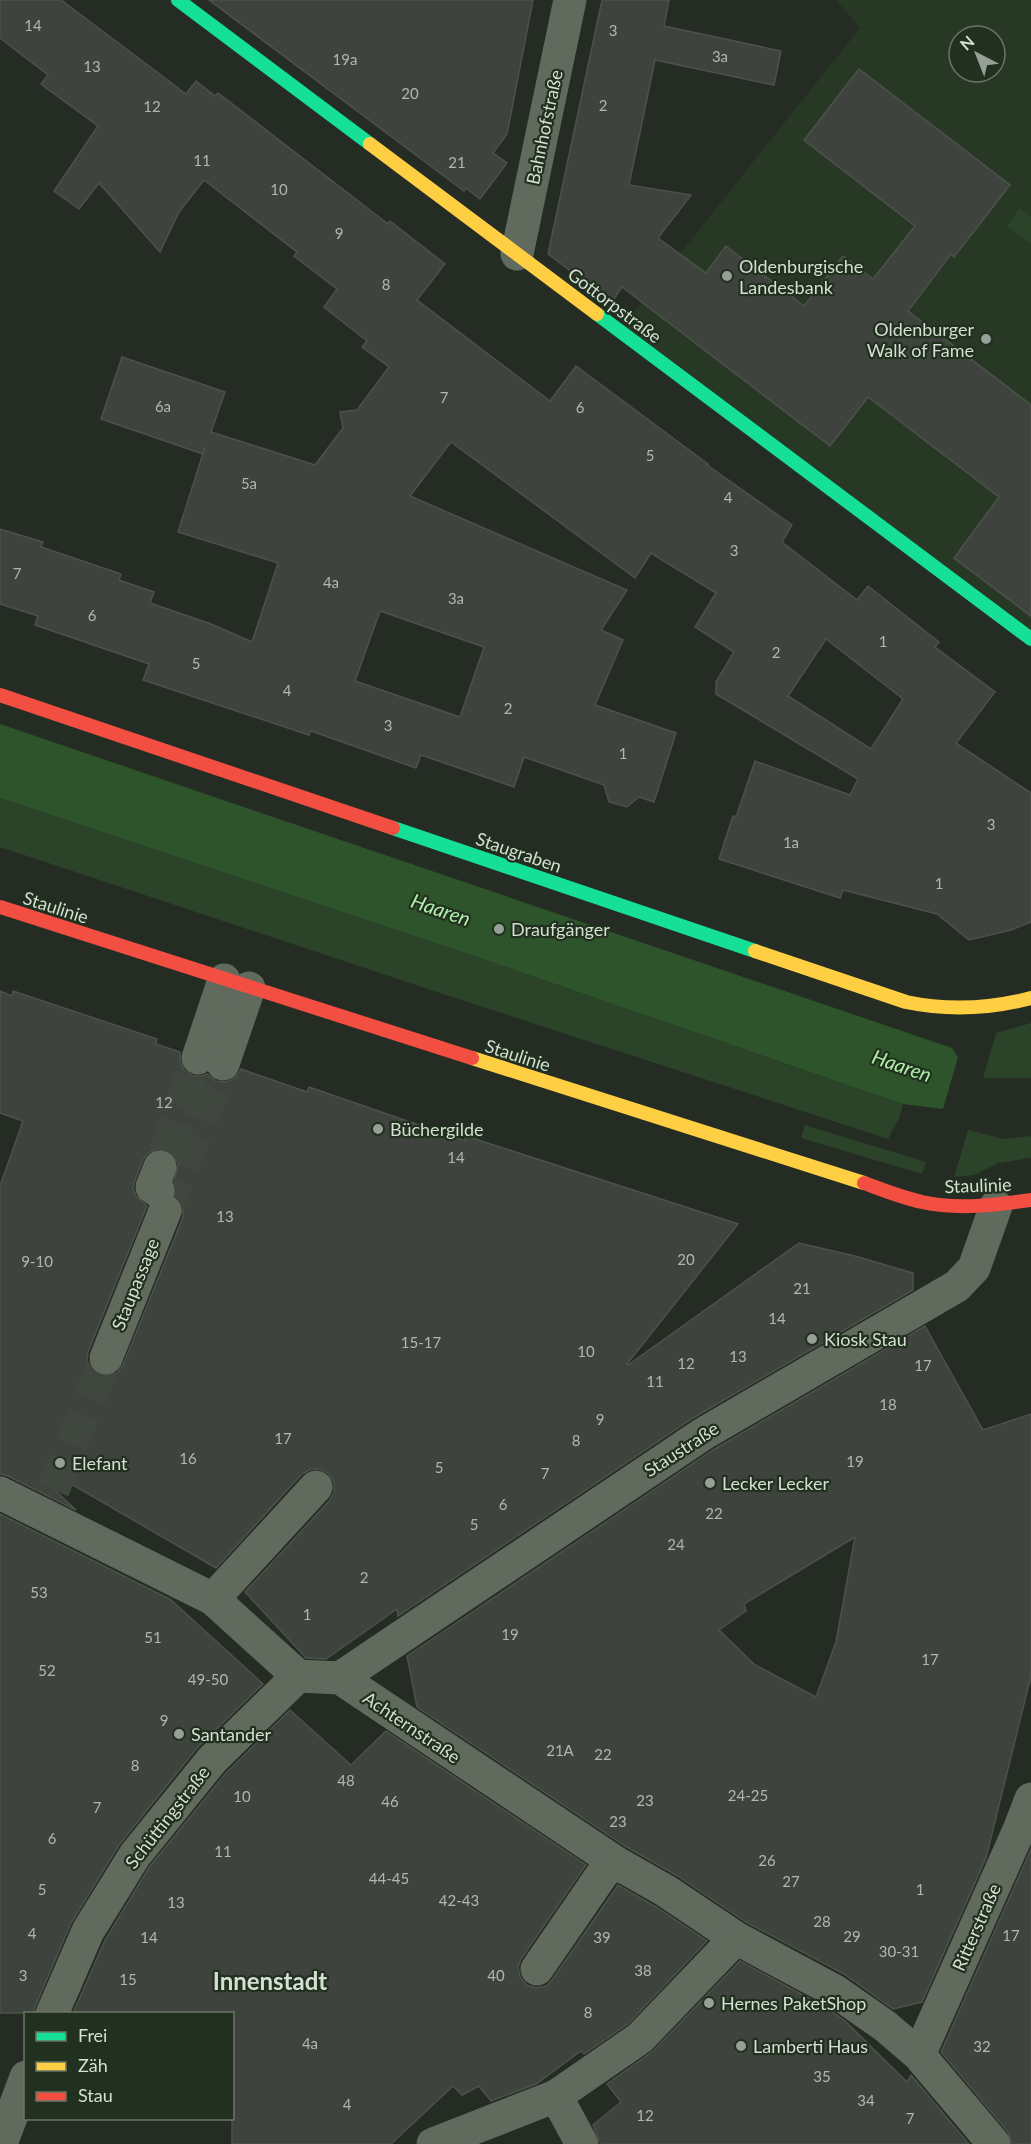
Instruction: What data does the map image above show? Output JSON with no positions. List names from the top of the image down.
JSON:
{
  "streets": {
    "street": [
      "Bahnhofstraße",
      "Gottorpstraße",
      "Staugraben",
      "Staulinie",
      "Staupassage",
      "Staustraße",
      "Achternstraße",
      "Schüttingstraße",
      "Ritterstraße"
    ]
  },
  "crossings": [
    ["Bahnhofstraße", "Gottorpstraße"],
    ["Staulinie", "Staustraße"],
    ["Staustraße", "Achternstraße"],
    ["Achternstraße", "Ritterstraße"]
  ],
  "districts": ["Innenstadt"],
  "water": ["Haaren"],
  "places": [
    "Oldenburgische Landesbank",
    "Oldenburger Walk of Fame",
    "Draufgänger",
    "Büchergilde",
    "Kiosk Stau",
    "Elefant",
    "Lecker Lecker",
    "Santander",
    "Hernes PaketShop",
    "Lamberti Haus"
  ],
  "house_numbers": [
    "14",
    "3",
    "3a",
    "19a",
    "13",
    "20",
    "2",
    "12",
    "11",
    "21",
    "10",
    "9",
    "8",
    "7",
    "6a",
    "6",
    "5",
    "5a",
    "4",
    "3",
    "7",
    "4a",
    "3a",
    "6",
    "1",
    "2",
    "5",
    "4",
    "2",
    "3",
    "1",
    "3",
    "1a",
    "1",
    "12",
    "14",
    "13",
    "20",
    "9-10",
    "21",
    "14",
    "15-17",
    "10",
    "13",
    "12",
    "17",
    "11",
    "18",
    "9",
    "17",
    "8",
    "16",
    "19",
    "5",
    "7",
    "6",
    "22",
    "5",
    "24",
    "2",
    "53",
    "1",
    "19",
    "51",
    "17",
    "52",
    "49-50",
    "9",
    "21A",
    "22",
    "8",
    "48",
    "24-25",
    "10",
    "23",
    "46",
    "7",
    "23",
    "6",
    "11",
    "26",
    "44-45",
    "27",
    "5",
    "1",
    "42-43",
    "13",
    "28",
    "4",
    "17",
    "29",
    "14",
    "39",
    "30-31",
    "38",
    "3",
    "40",
    "15",
    "8",
    "4a",
    "32",
    "35",
    "34",
    "4",
    "12",
    "7"
  ],
  "legend": ["Frei", "Zäh", "Stau"],
  "north": "top left"
}
